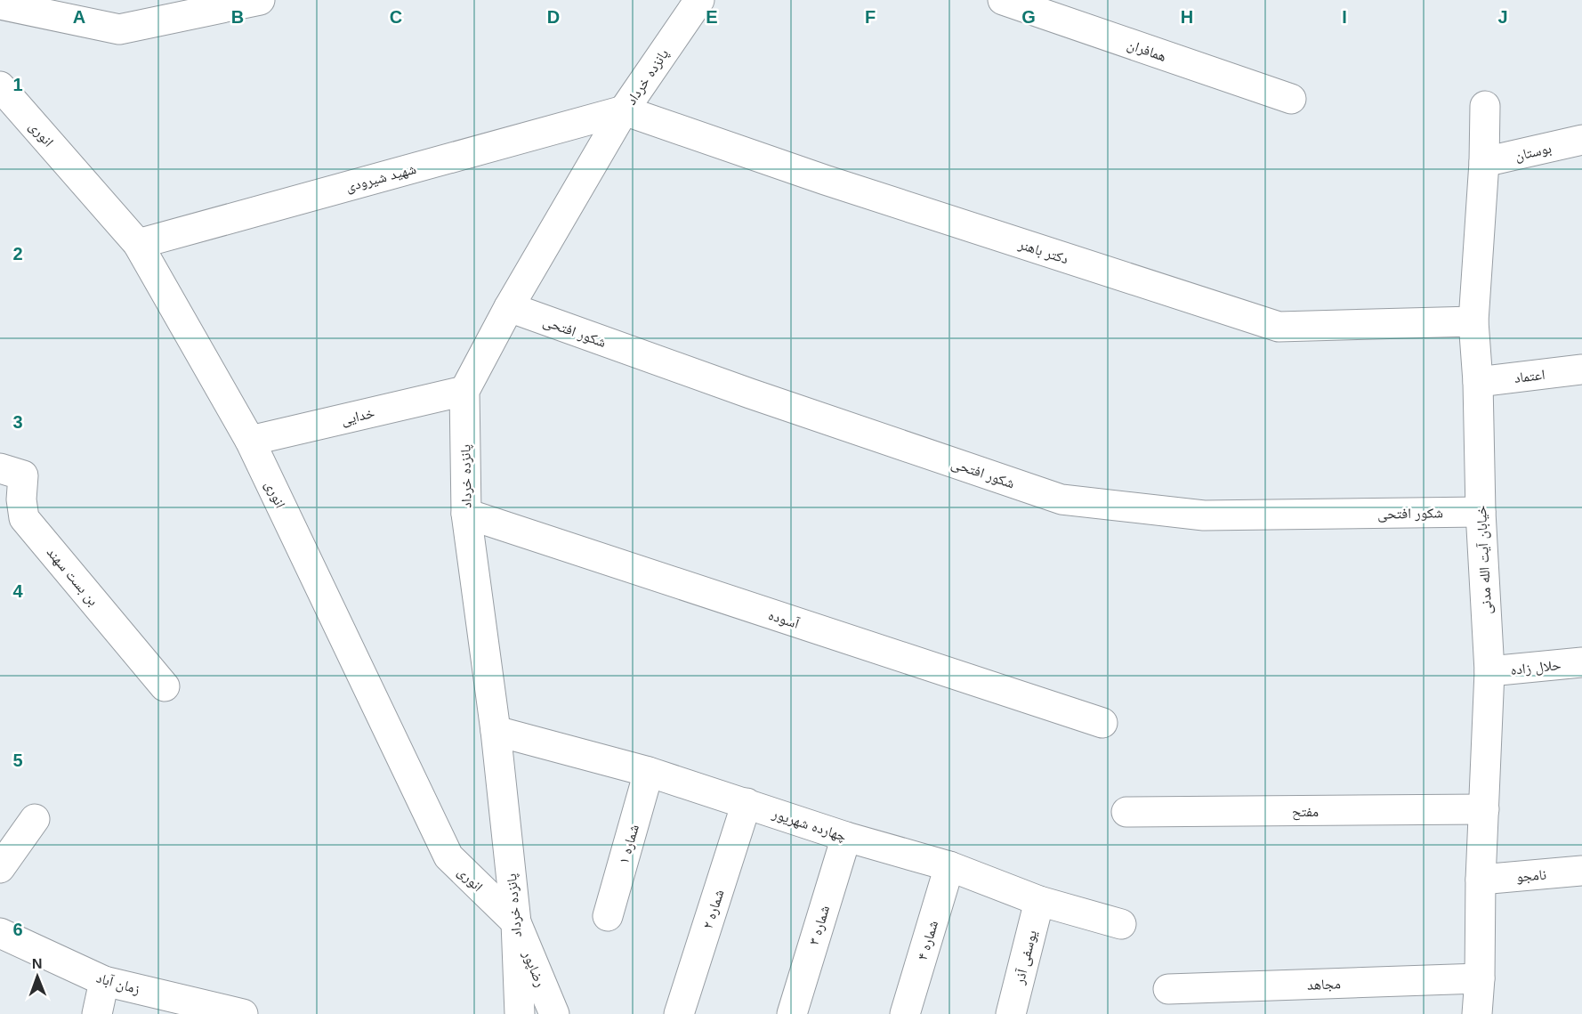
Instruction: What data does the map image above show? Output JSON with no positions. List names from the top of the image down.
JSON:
{
  "streets": {
    "street": [
      "همافران",
      "پانزده خرداد",
      "انوری",
      "بوستان",
      "شهید شیرودی",
      "دکتر باهنر",
      "شکور افتحی",
      "اعتماد",
      "خدایی",
      "خیابان آیت الله مدنی",
      "بن بست سهند",
      "آسوده",
      "حلال زاده",
      "مفتح",
      "چهارده شهریور",
      "شماره ۱",
      "نامجو",
      "شماره ۲",
      "شماره ۳",
      "شماره ۴",
      "یوسفی آذر",
      "رضاپور",
      "زمان آباد",
      "مجاهد"
    ]
  },
  "crossings": [
    ["پانزده خرداد", "انوری"],
    ["پانزده خرداد", "شهید شیرودی"],
    ["پانزده خرداد", "دکتر باهنر"],
    ["پانزده خرداد", "شکور افتحی"],
    ["پانزده خرداد", "خدایی"],
    ["پانزده خرداد", "آسوده"],
    ["پانزده خرداد", "چهارده شهریور"],
    ["پانزده خرداد", "رضاپور"],
    ["انوری", "شهید شیرودی"],
    ["انوری", "خدایی"],
    ["انوری", "رضاپور"],
    ["بوستان", "خیابان آیت الله مدنی"],
    ["شهید شیرودی", "دکتر باهنر"],
    ["دکتر باهنر", "خیابان آیت الله مدنی"],
    ["شکور افتحی", "خیابان آیت الله مدنی"],
    ["اعتماد", "خیابان آیت الله مدنی"],
    ["خیابان آیت الله مدنی", "حلال زاده"],
    ["خیابان آیت الله مدنی", "مفتح"],
    ["خیابان آیت الله مدنی", "نامجو"],
    ["خیابان آیت الله مدنی", "مجاهد"],
    ["چهارده شهریور", "شماره ۱"],
    ["چهارده شهریور", "شماره ۲"],
    ["چهارده شهریور", "شماره ۳"],
    ["چهارده شهریور", "شماره ۴"],
    ["چهارده شهریور", "یوسفی آذر"]
  ],
  "north": "top",
  "grid": {
    "columns": [
      "A",
      "B",
      "C",
      "D",
      "E",
      "F",
      "G",
      "H",
      "I",
      "J"
    ],
    "rows": [
      "1",
      "2",
      "3",
      "4",
      "5",
      "6"
    ]
  }
}
